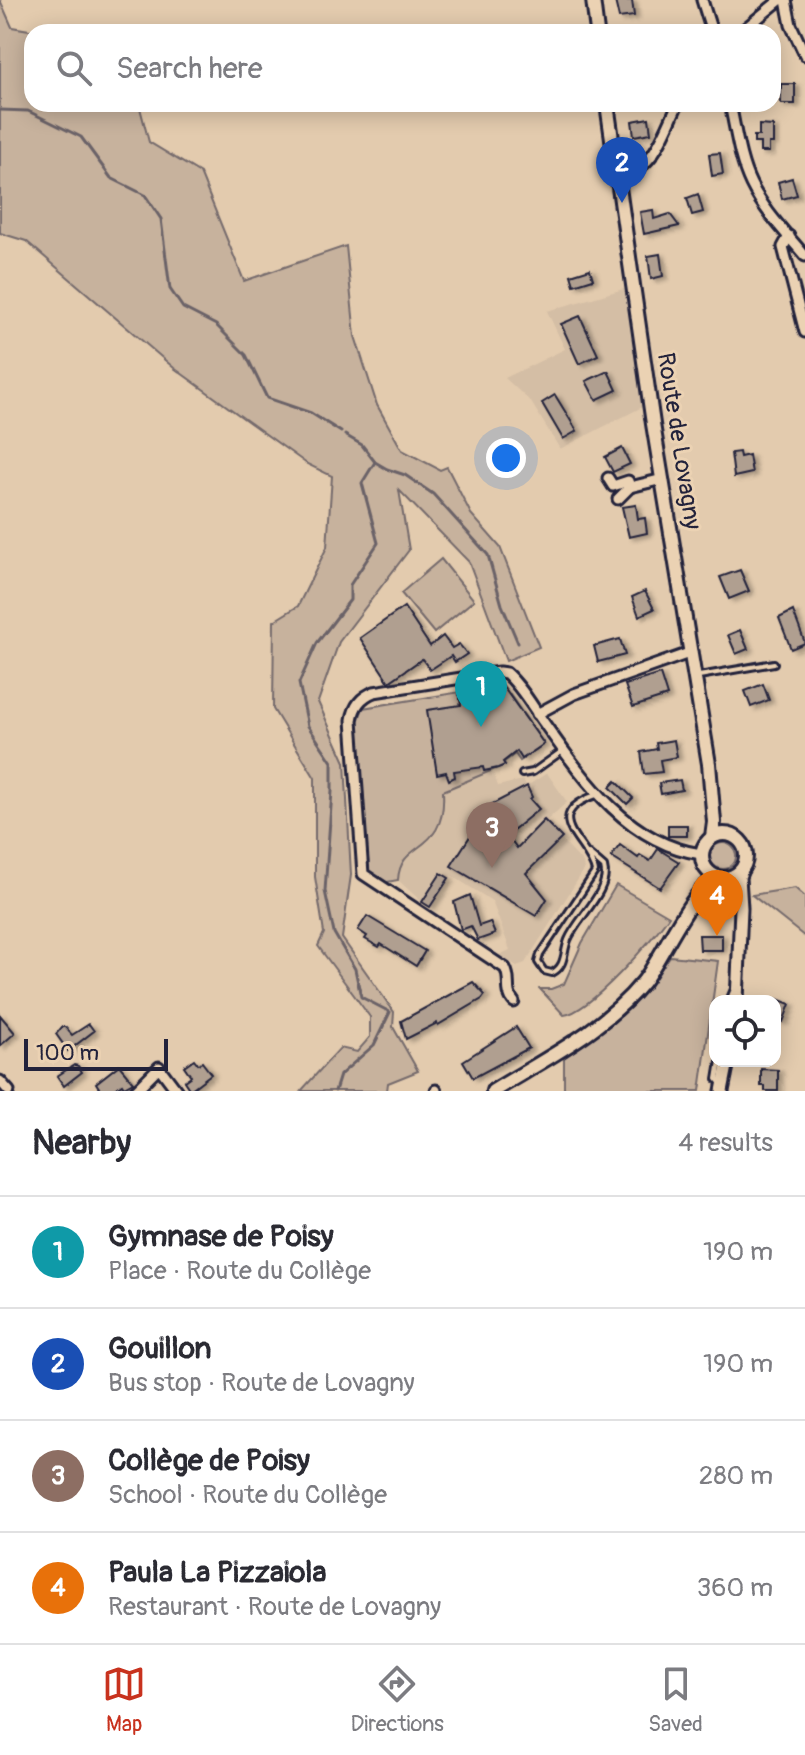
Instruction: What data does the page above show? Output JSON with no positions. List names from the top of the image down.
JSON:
{
  "streets": {
    "main road": ["Route de Lovagny"]
  },
  "scale_bar": "100 m",
  "page": {
    "search": "Search here",
    "pins": [
      "2",
      "1",
      "3",
      "4"
    ],
    "scale": "100 m",
    "heading": ["Nearby", "4 results"],
    "list": [
      {
        "mark": "1",
        "name": "Gymnase de Poisy",
        "note": "Place · Route du Collège",
        "value": "190 m"
      },
      {
        "mark": "2",
        "name": "Gouillon",
        "note": "Bus stop · Route de Lovagny",
        "value": "190 m"
      },
      {
        "mark": "3",
        "name": "Collège de Poisy",
        "note": "School · Route du Collège",
        "value": "280 m"
      },
      {
        "mark": "4",
        "name": "Paula La Pizzaiola",
        "note": "Restaurant · Route de Lovagny",
        "value": "360 m"
      }
    ],
    "nav": ["Map", "Directions", "Saved"]
  }
}
